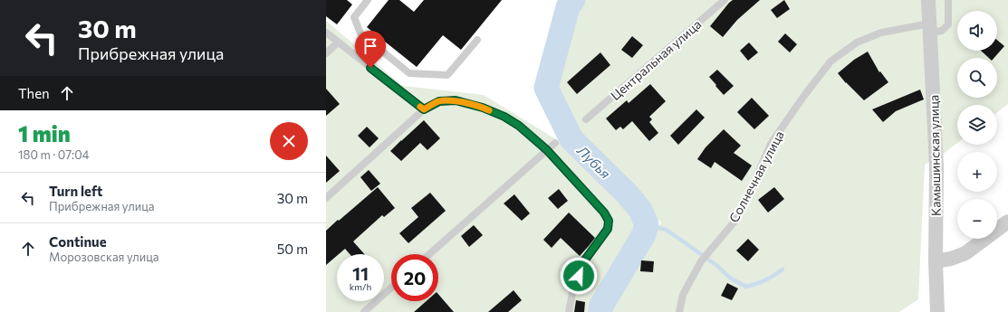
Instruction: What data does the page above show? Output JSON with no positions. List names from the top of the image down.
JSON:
{
  "streets": {
    "street": ["Камышинская улица"],
    "lane": ["Центральная улица", "Солнечная улица"]
  },
  "crossings": [
    ["Камышинская улица", "Солнечная улица"]
  ],
  "water": ["Лубья"],
  "page": {
    "turn": ["30 m", "Прибрежная улица"],
    "map_buttons": ["+", "−"],
    "then": "Then",
    "heading": ["1 min", "180 m · 07:04"],
    "list": [
      {
        "name": "Turn left",
        "note": "Прибрежная улица",
        "value": "30 m"
      },
      {
        "name": "Continue",
        "note": "Морозовская улица",
        "value": "50 m"
      }
    ],
    "speed": "11 km/h",
    "limit": "20"
  }
}
